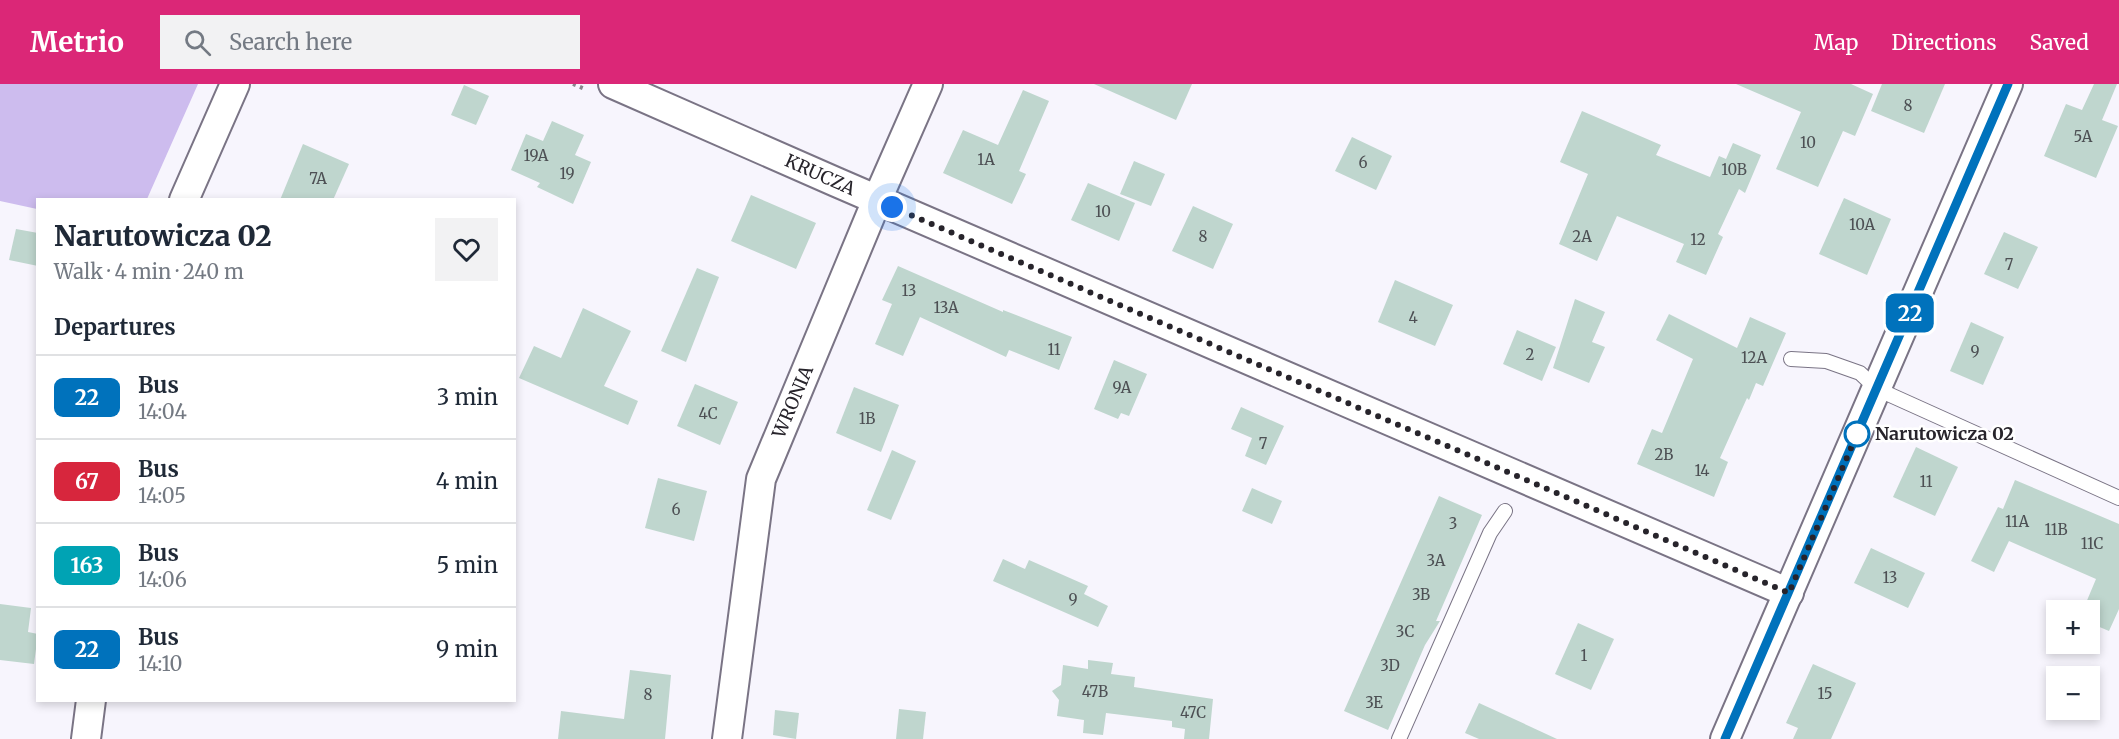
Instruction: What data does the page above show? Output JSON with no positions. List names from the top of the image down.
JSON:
{
  "streets": {
    "street": ["KRUCZA", "WRONIA"]
  },
  "crossings": [
    ["KRUCZA", "WRONIA"]
  ],
  "places": ["Narutowicza 02"],
  "lines": ["bus line 22"],
  "house_numbers": [
    "8",
    "5A",
    "10",
    "19A",
    "1A",
    "6",
    "10B",
    "19",
    "7A",
    "10",
    "10A",
    "8",
    "2A",
    "12",
    "7",
    "13",
    "13A",
    "4",
    "11",
    "9",
    "2",
    "12A",
    "9A",
    "4C",
    "1B",
    "7",
    "2B",
    "14",
    "11",
    "6",
    "11A",
    "3",
    "11B",
    "11C",
    "3A",
    "13",
    "3B",
    "9",
    "3C",
    "1",
    "3D",
    "47B",
    "15",
    "8",
    "3E",
    "47C"
  ],
  "page": {
    "header": "Metrio",
    "search": "Search here",
    "nav": ["Map", "Directions", "Saved"],
    "on_map": "22",
    "heading": [
      ["Narutowicza 02", "Walk · 4 min · 240 m"],
      "Departures"
    ],
    "list": [
      {
        "mark": "22",
        "name": "Bus",
        "note": "14:04",
        "value": "3 min"
      },
      {
        "mark": "67",
        "name": "Bus",
        "note": "14:05",
        "value": "4 min"
      },
      {
        "mark": "163",
        "name": "Bus",
        "note": "14:06",
        "value": "5 min"
      },
      {
        "mark": "22",
        "name": "Bus",
        "note": "14:10",
        "value": "9 min"
      }
    ],
    "map_buttons": ["+", "−"]
  }
}
